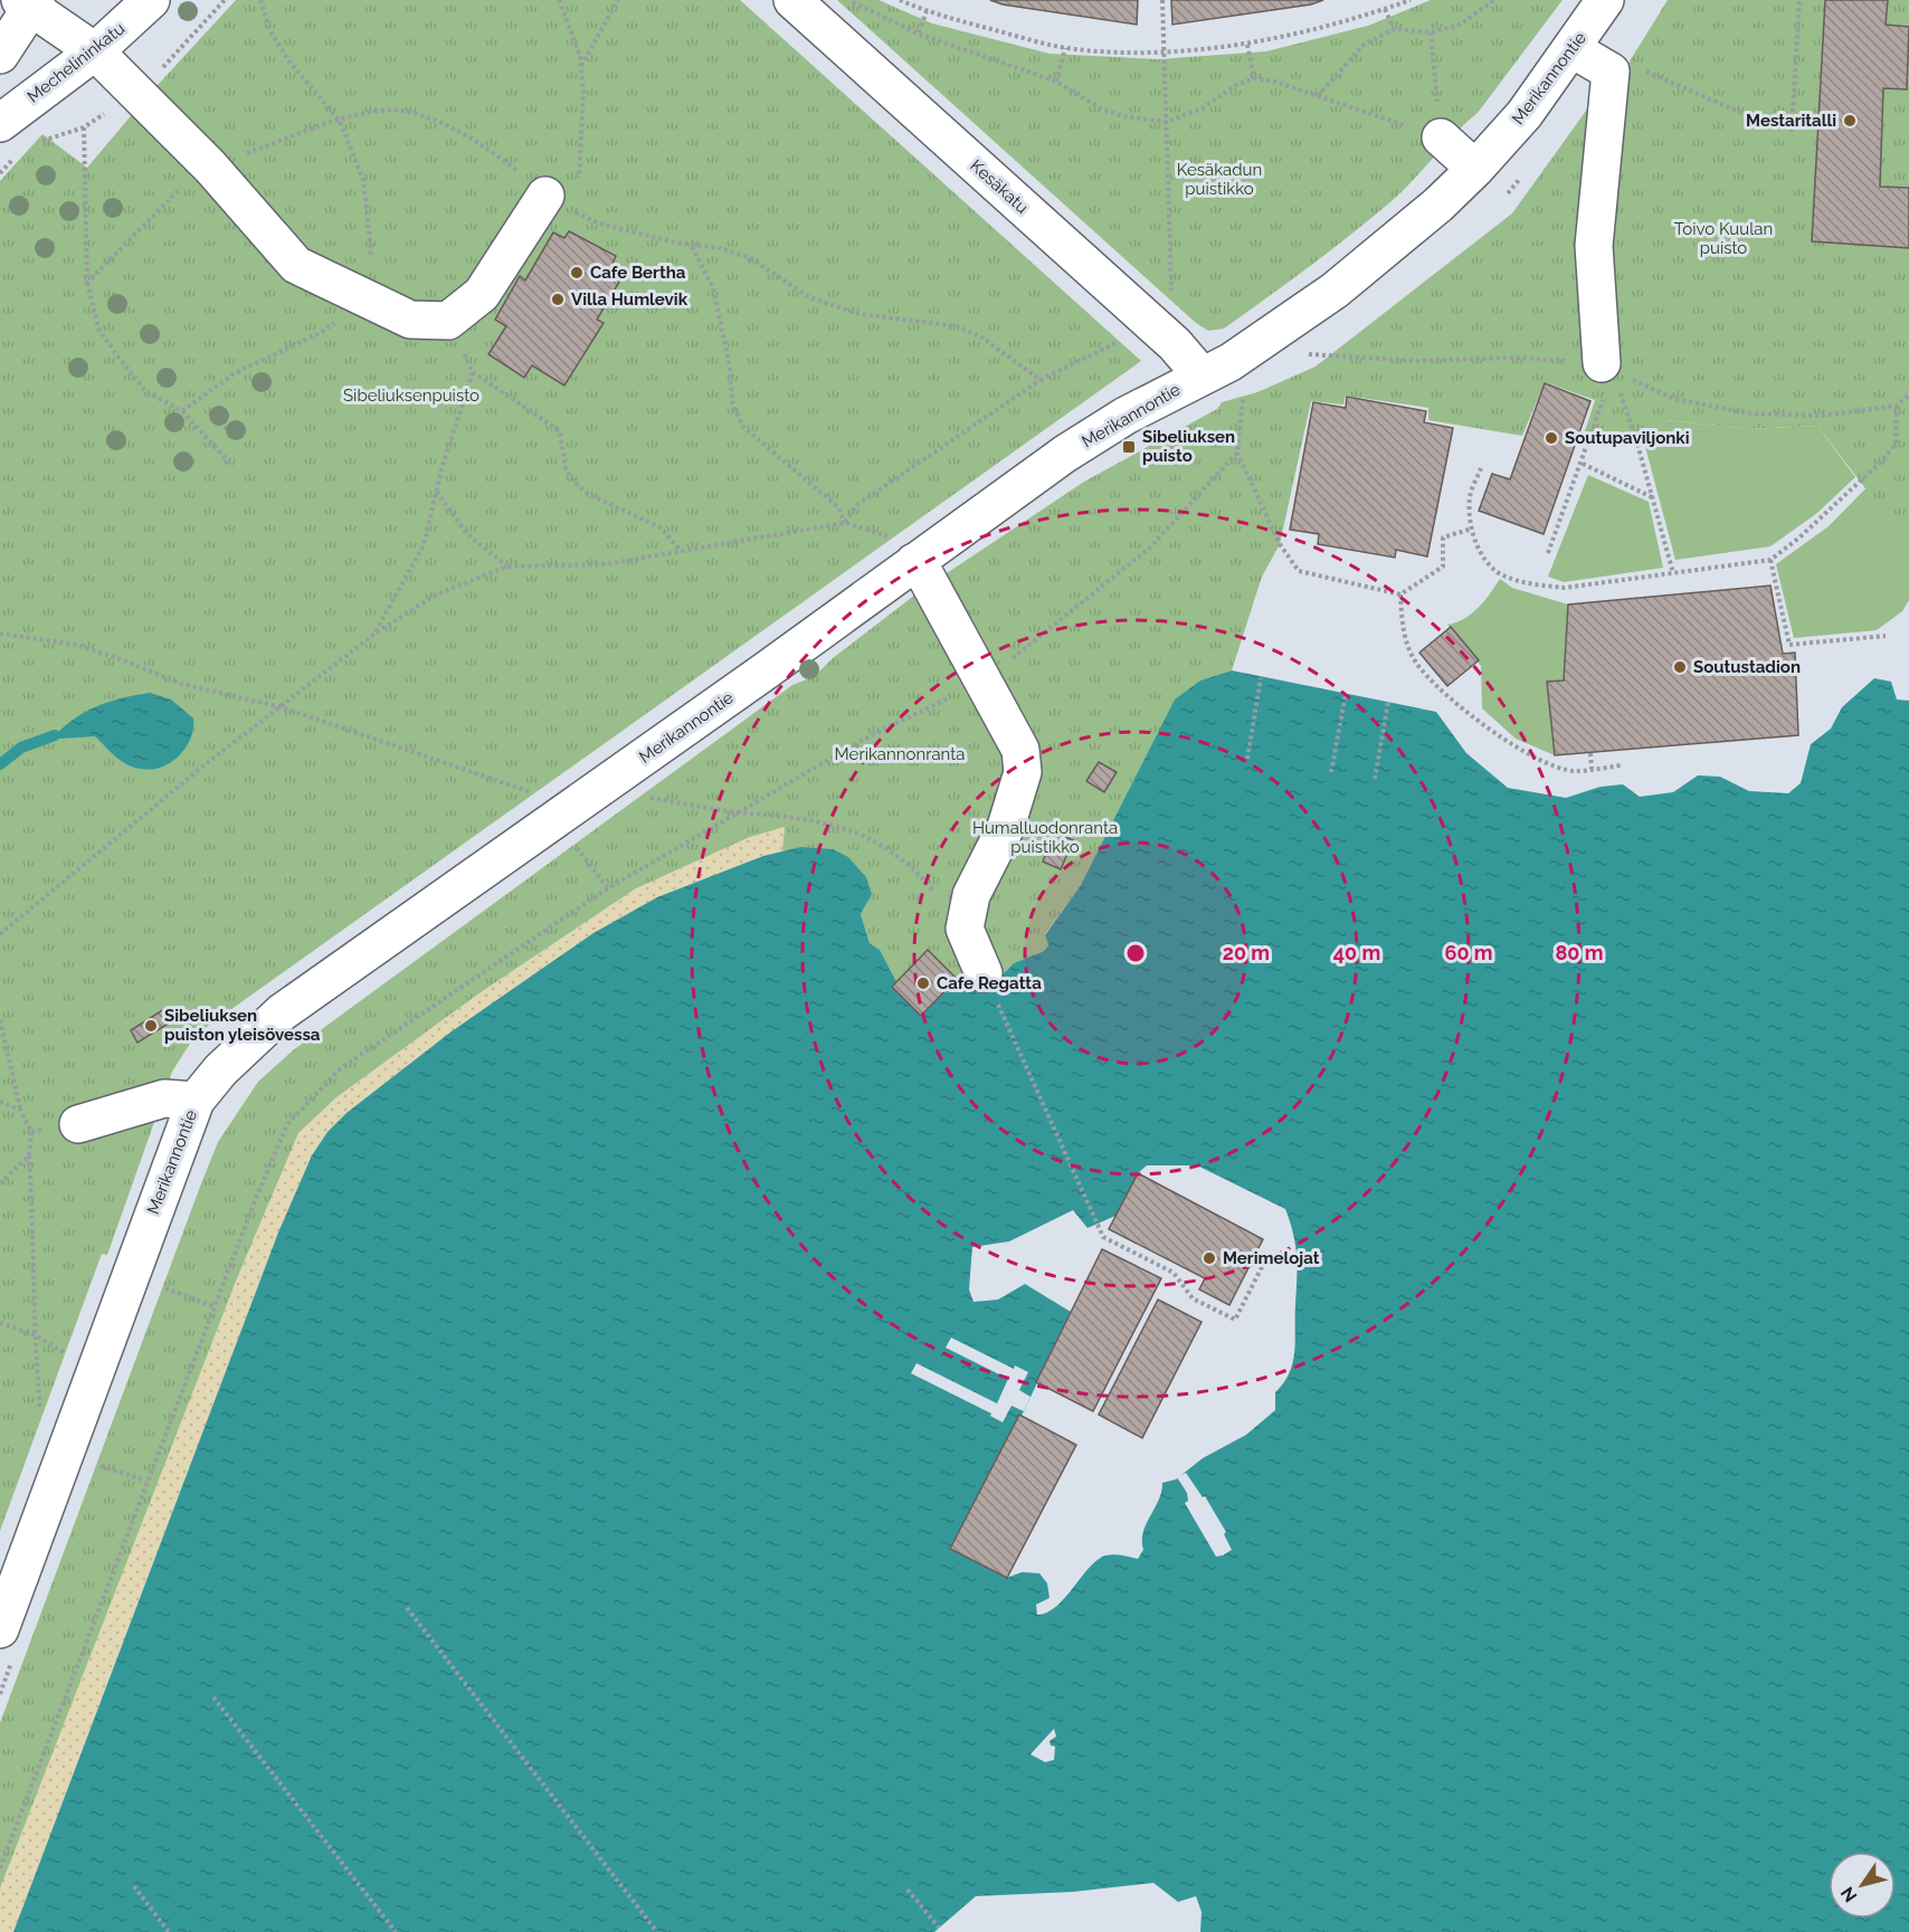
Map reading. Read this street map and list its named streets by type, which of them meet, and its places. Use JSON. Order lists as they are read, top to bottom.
{
  "streets": {
    "street": ["Mechelininkatu", "Merikannontie", "Kesäkatu"]
  },
  "crossings": [
    ["Merikannontie", "Kesäkatu"]
  ],
  "parks": [
    "Kesäkadun puistikko",
    "Toivo Kuulan puisto",
    "Sibeliuksenpuisto",
    "Merikannonranta",
    "Humalluodonranta puistikko"
  ],
  "places": {
    "other": [
      "Mestaritalli",
      "Cafe Bertha",
      "Villa Humlevik",
      "Soutupaviljonki",
      "Soutustadion",
      "Cafe Regatta",
      "Sibeliuksen puiston yleisövessa",
      "Merimelojat"
    ],
    "transit": ["Sibeliuksen puisto"]
  },
  "north": "bottom left",
  "rings": [
    "20 m",
    "40 m",
    "60 m",
    "80 m"
  ]
}
